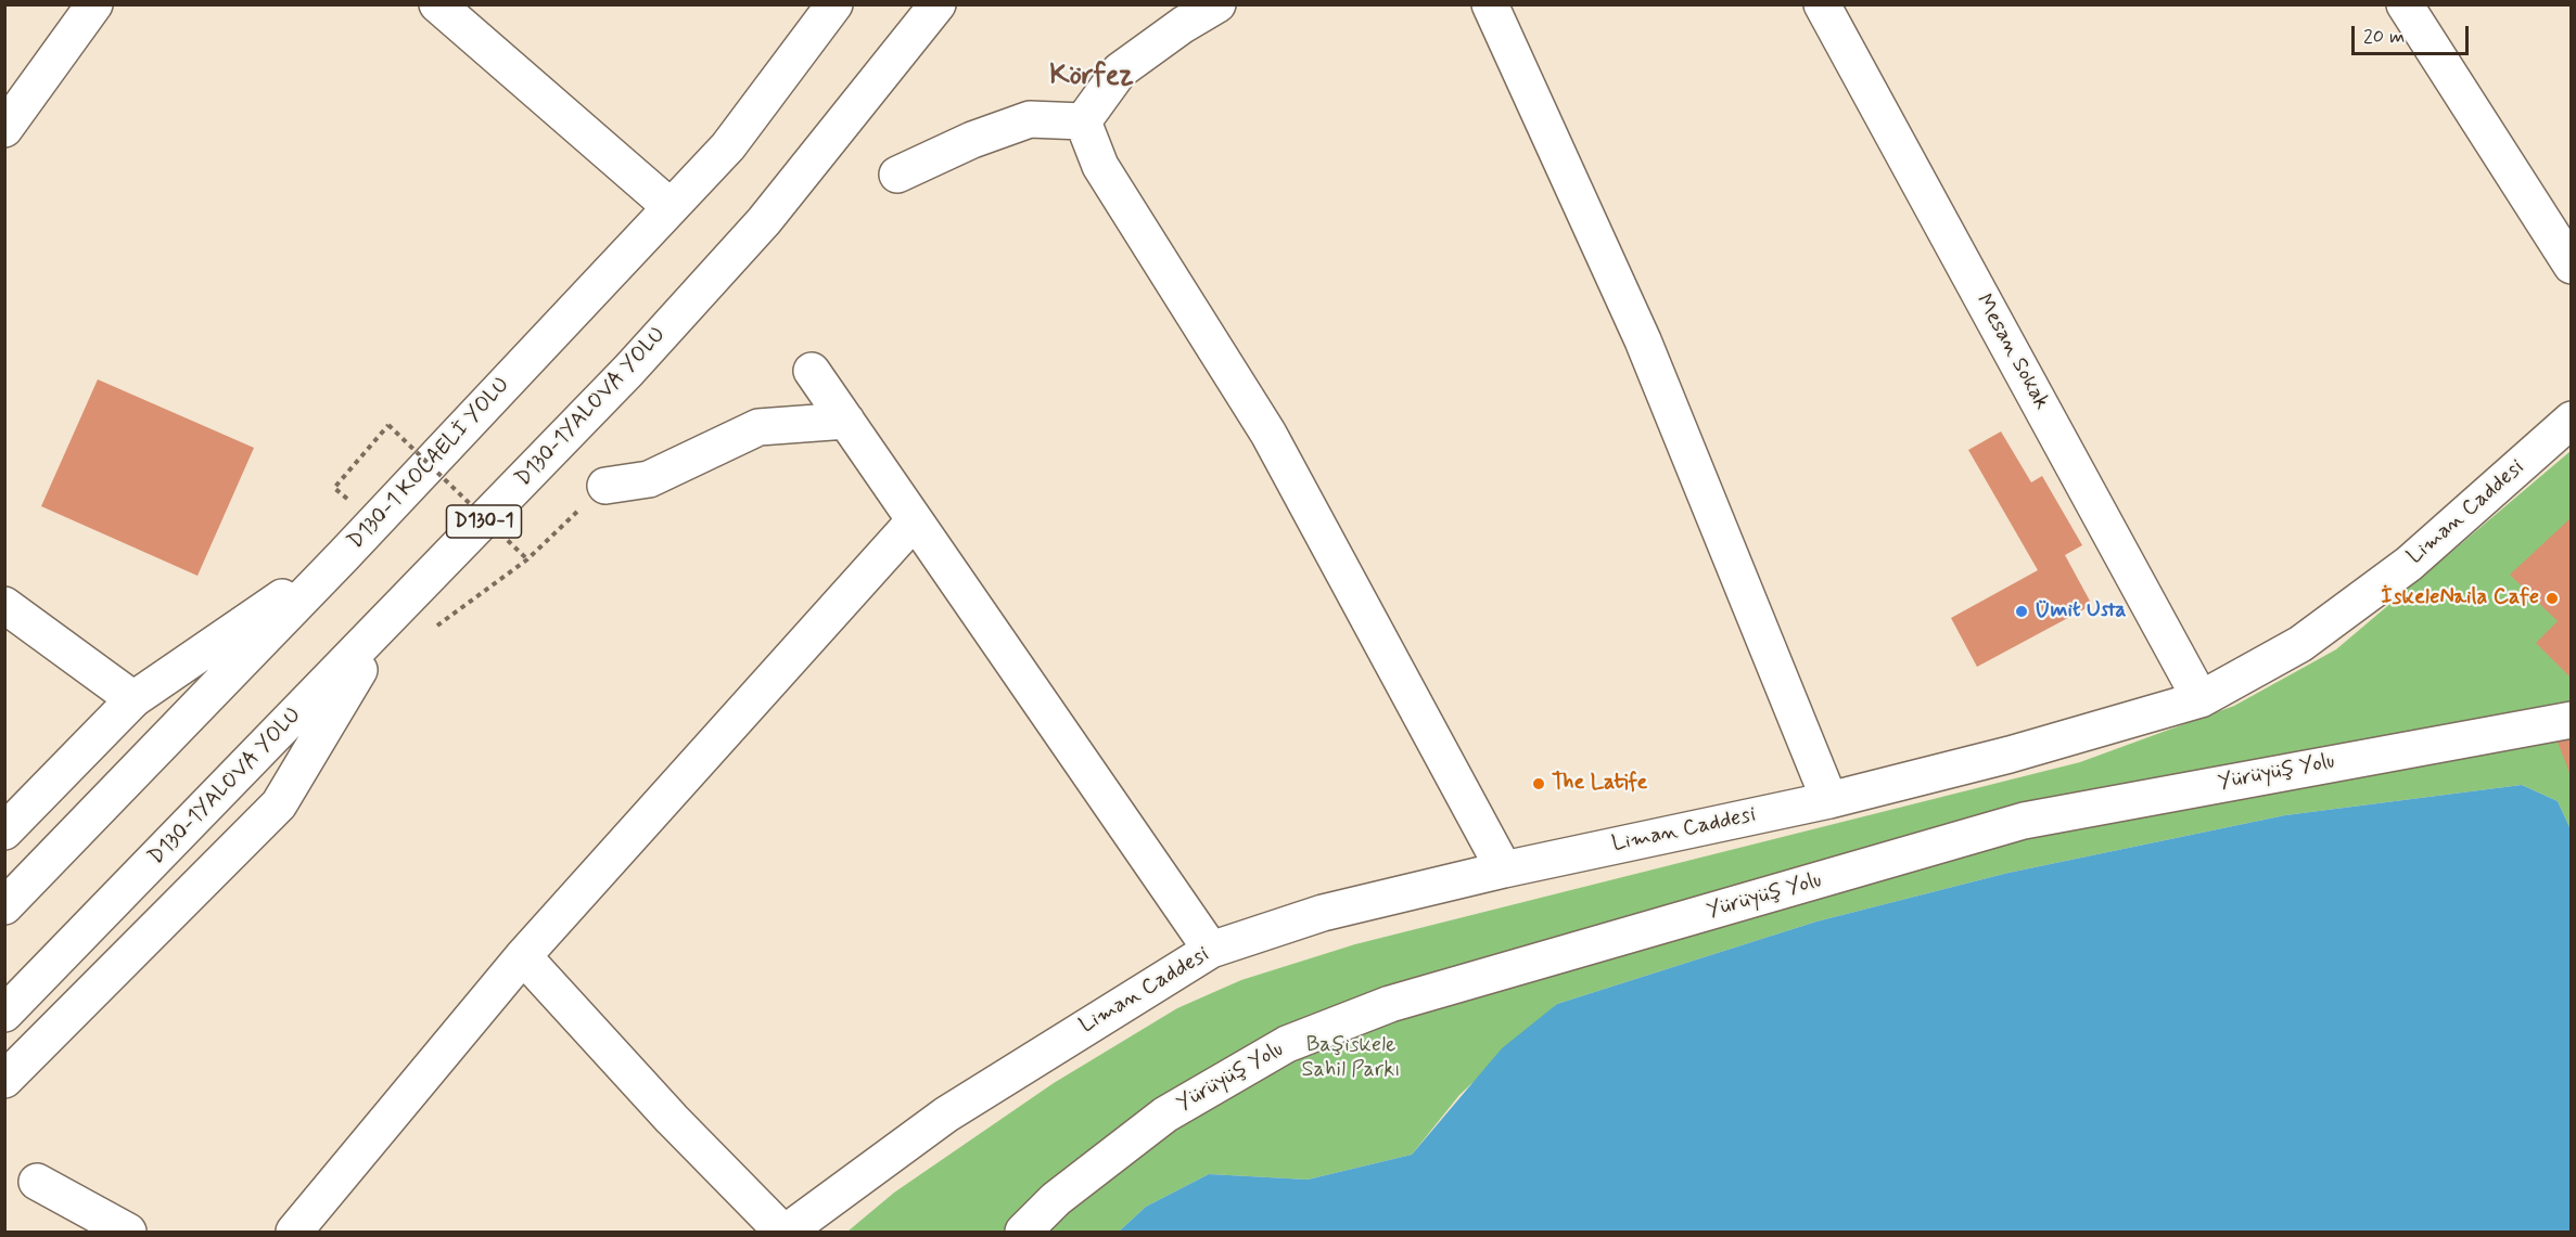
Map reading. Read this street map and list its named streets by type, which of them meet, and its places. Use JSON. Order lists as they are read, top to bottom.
{
  "streets": {
    "main road": [
      "Mesan Sokak",
      "D130-1YALOVA YOLU",
      "D130-1 KOCAELİ YOLU",
      "Liman Caddesi",
      "D130-1",
      "Yürüyüş Yolu"
    ]
  },
  "crossings": [
    ["Mesan Sokak", "Liman Caddesi"]
  ],
  "districts": ["Körfez"],
  "parks": ["Başiskele Sahil Parkı"],
  "places": ["İskeleNaila Cafe", "Ümit Usta", "The Latife"],
  "scale_bar": "20 m"
}
